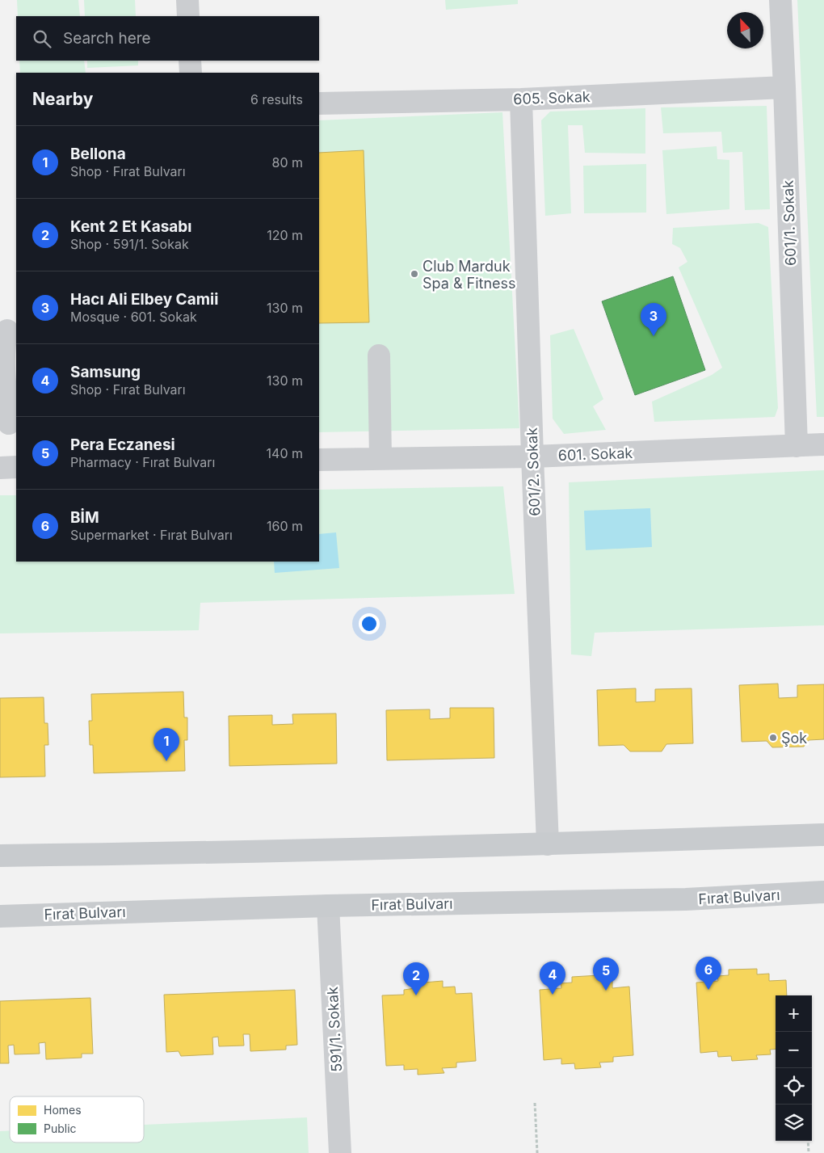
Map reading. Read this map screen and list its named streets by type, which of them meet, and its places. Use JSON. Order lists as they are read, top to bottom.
{
  "streets": {
    "main road": ["Fırat Bulvarı"],
    "street": [
      "605. Sokak",
      "601/1. Sokak",
      "601. Sokak",
      "601/2. Sokak",
      "591/1. Sokak"
    ]
  },
  "crossings": [
    ["605. Sokak", "601/1. Sokak"],
    ["605. Sokak", "601/2. Sokak"],
    ["601/1. Sokak", "601. Sokak"],
    ["601. Sokak", "601/2. Sokak"],
    ["Fırat Bulvarı", "591/1. Sokak"]
  ],
  "places": ["Club Marduk Spa & Fitness", "Şok"],
  "legend": ["Homes", "Public"],
  "north": "top left",
  "page": {
    "search": "Search here",
    "heading": ["Nearby", "6 results"],
    "list": [
      {
        "mark": "1",
        "name": "Bellona",
        "note": "Shop · Fırat Bulvarı",
        "value": "80 m"
      },
      {
        "mark": "2",
        "name": "Kent 2 Et Kasabı",
        "note": "Shop · 591/1. Sokak",
        "value": "120 m"
      },
      {
        "mark": "3",
        "name": "Hacı Ali Elbey Camii",
        "note": "Mosque · 601. Sokak",
        "value": "130 m"
      },
      {
        "mark": "4",
        "name": "Samsung",
        "note": "Shop · Fırat Bulvarı",
        "value": "130 m"
      },
      {
        "mark": "5",
        "name": "Pera Eczanesi",
        "note": "Pharmacy · Fırat Bulvarı",
        "value": "140 m"
      },
      {
        "mark": "6",
        "name": "BİM",
        "note": "Supermarket · Fırat Bulvarı",
        "value": "160 m"
      }
    ],
    "pins": [
      "3",
      "1",
      "6",
      "5",
      "4",
      "2"
    ],
    "map_buttons": ["+", "−"]
  }
}
